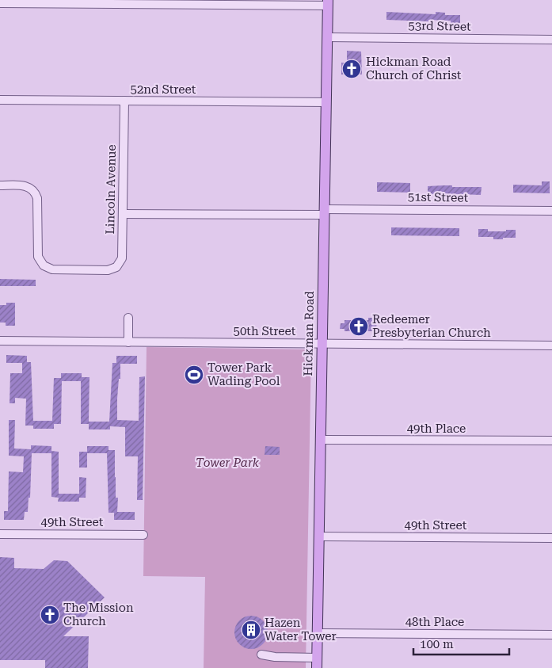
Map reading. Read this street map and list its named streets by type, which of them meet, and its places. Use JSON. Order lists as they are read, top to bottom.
{
  "streets": {
    "main road": ["Hickman Road"],
    "street": [
      "53rd Street",
      "52nd Street",
      "Lincoln Avenue",
      "51st Street",
      "50th Street",
      "49th Place",
      "49th Street",
      "48th Place"
    ]
  },
  "crossings": [
    ["53rd Street", "Hickman Road"],
    ["52nd Street", "Lincoln Avenue"],
    ["52nd Street", "Hickman Road"],
    ["Lincoln Avenue", "51st Street"],
    ["51st Street", "Hickman Road"],
    ["50th Street", "Hickman Road"],
    ["Hickman Road", "49th Place"],
    ["Hickman Road", "49th Street"],
    ["Hickman Road", "48th Place"]
  ],
  "parks": ["Tower Park"],
  "places": {
    "church": ["Hickman Road Church of Christ", "Redeemer Presbyterian Church", "The Mission Church"],
    "sports": ["Tower Park Wading Pool"],
    "building": ["Hazen Water Tower"]
  },
  "scale_bar": "100 m"
}
